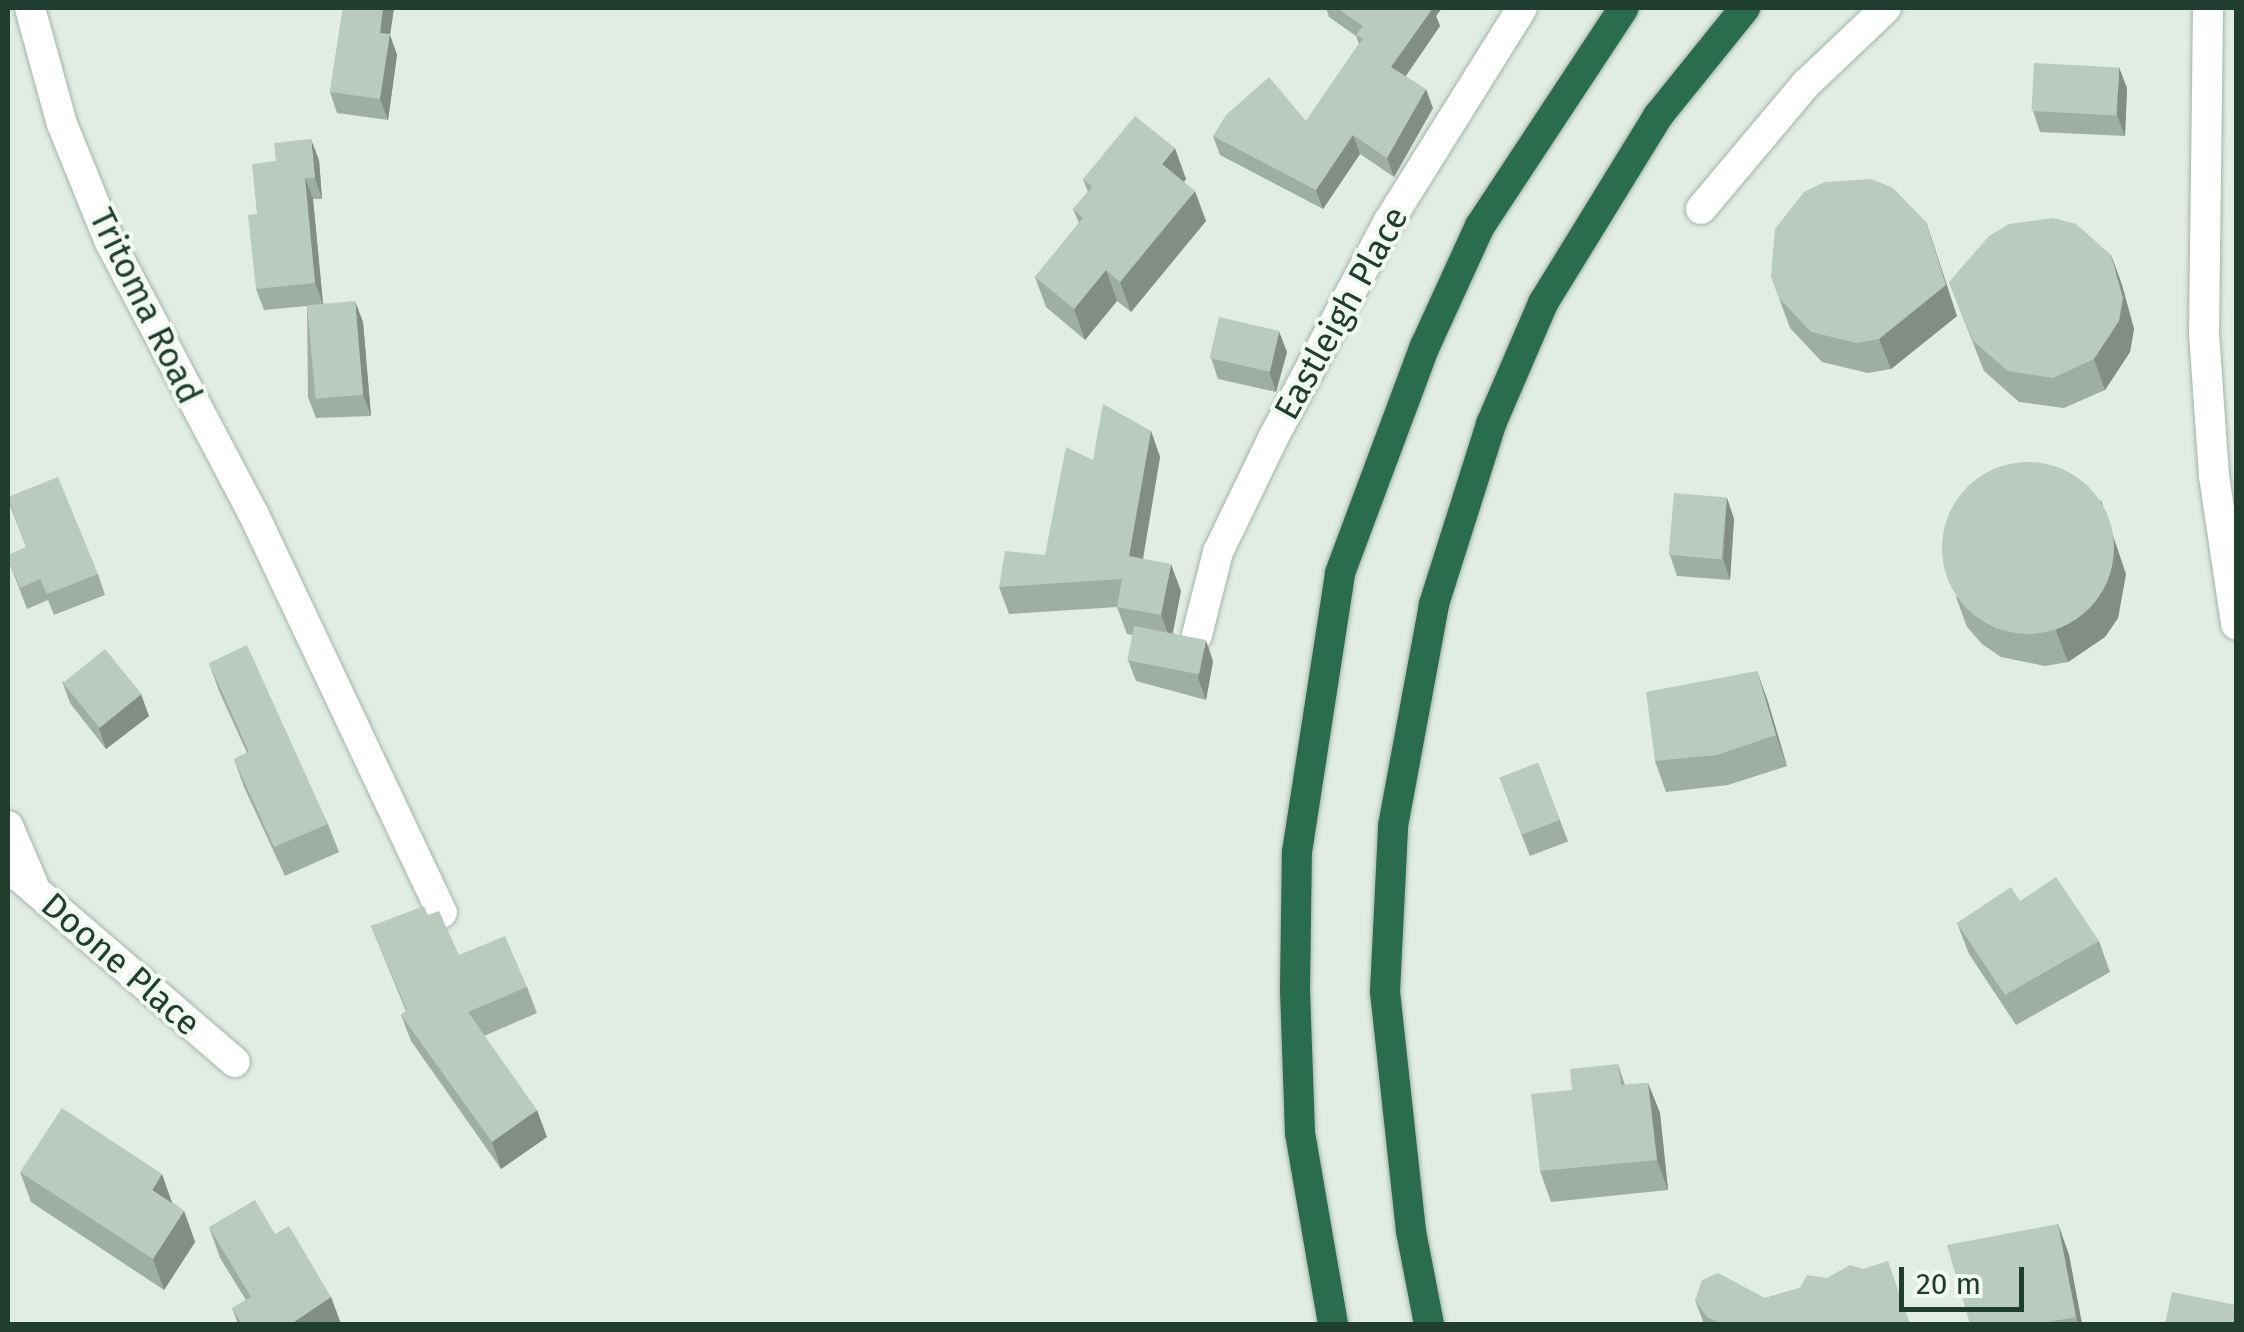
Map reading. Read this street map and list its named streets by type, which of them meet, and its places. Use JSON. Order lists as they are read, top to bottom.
{
  "streets": {
    "street": ["Tritoma Road", "Eastleigh Place", "Doone Place"]
  },
  "scale_bar": "20 m"
}
